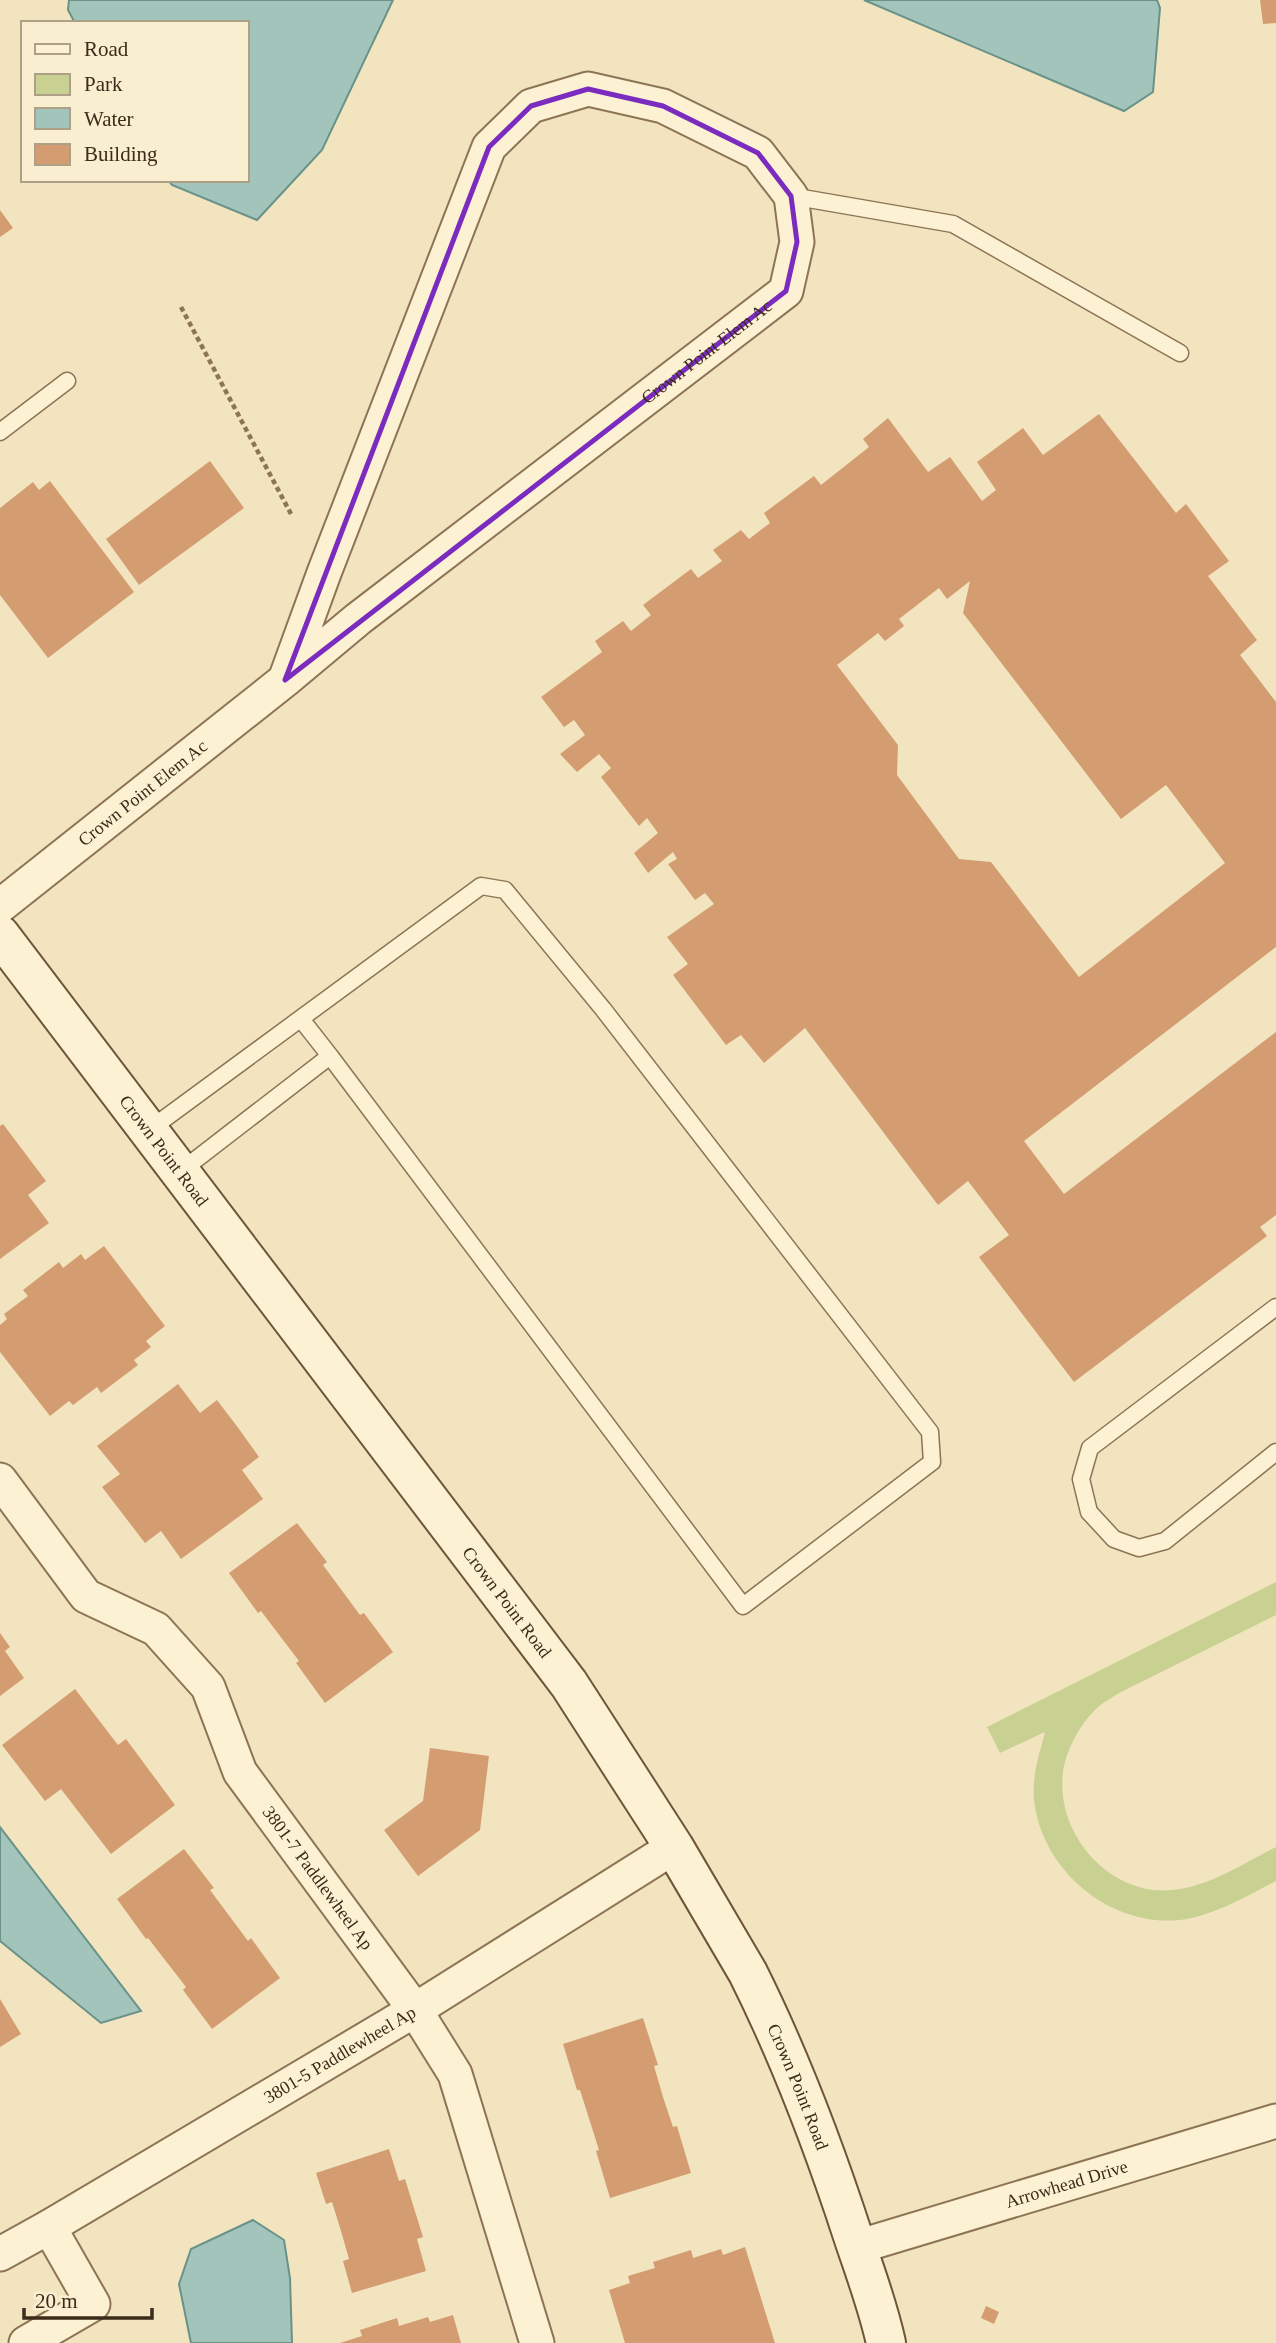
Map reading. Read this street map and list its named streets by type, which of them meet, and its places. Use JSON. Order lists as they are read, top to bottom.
{
  "streets": {
    "street": [
      "Crown Point Elem Ac",
      "Crown Point Road",
      "3801-7 Paddlewheel Ap",
      "3801-5 Paddlewheel Ap",
      "Arrowhead Drive"
    ]
  },
  "crossings": [
    ["Crown Point Road", "3801-5 Paddlewheel Ap"],
    ["Crown Point Road", "Arrowhead Drive"],
    ["3801-7 Paddlewheel Ap", "3801-5 Paddlewheel Ap"]
  ],
  "legend": [
    "Road",
    "Park",
    "Water",
    "Building"
  ],
  "scale_bar": "20 m"
}
